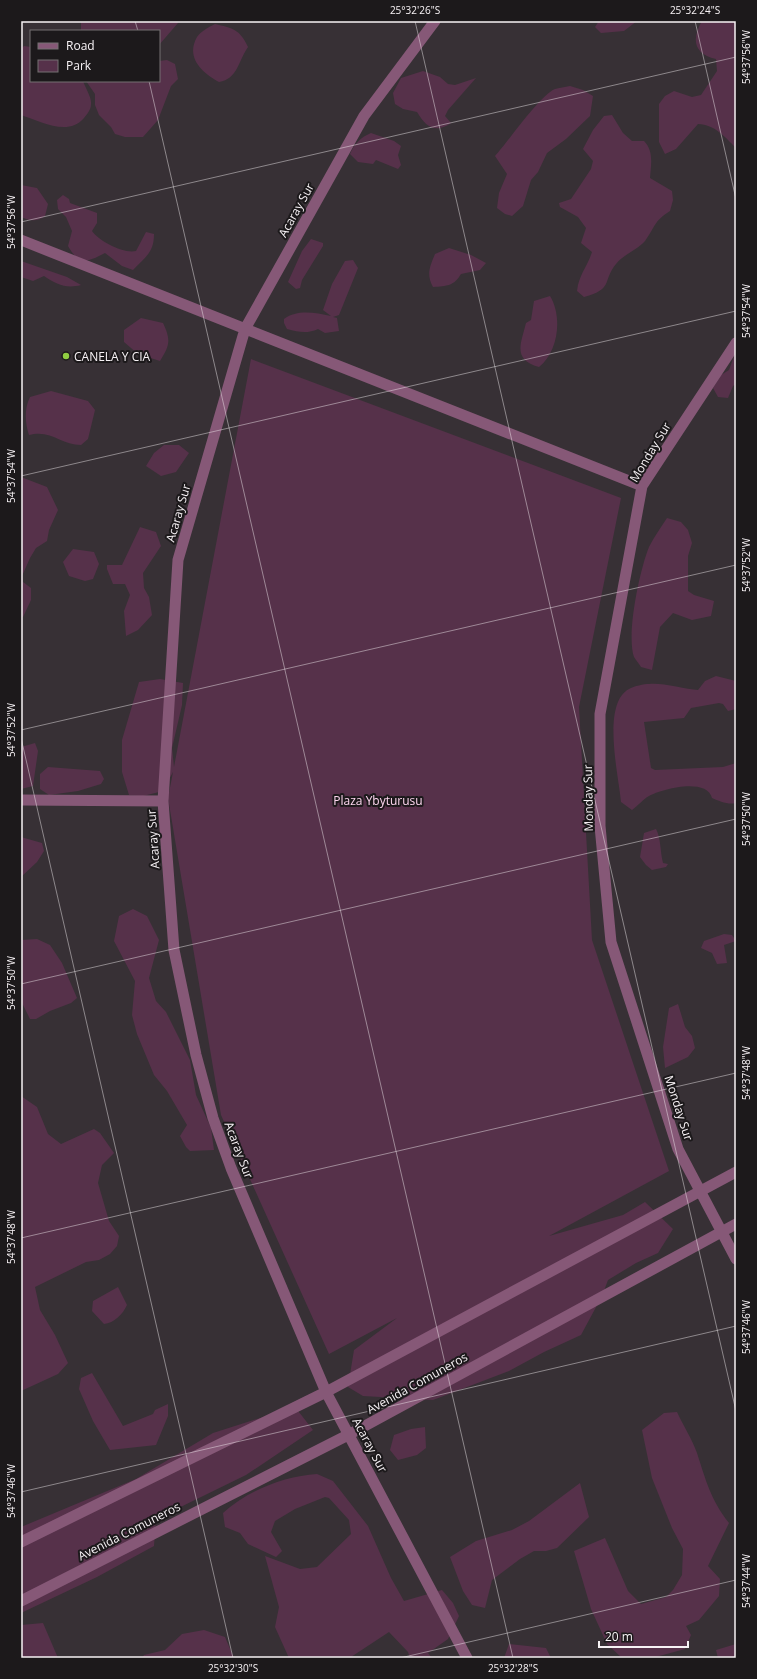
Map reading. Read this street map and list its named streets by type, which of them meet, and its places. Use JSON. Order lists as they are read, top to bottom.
{
  "streets": {
    "street": ["Acaray Sur", "Monday Sur", "Avenida Comuneros"]
  },
  "crossings": [
    ["Acaray Sur", "Avenida Comuneros"],
    ["Monday Sur", "Avenida Comuneros"]
  ],
  "parks": ["Plaza Ybyturusu"],
  "places": ["CANELA Y CIA"],
  "legend": ["Road", "Park"],
  "scale_bar": "20 m",
  "coordinates": [
    "25°32'26\"S",
    "25°32'24\"S",
    "54°37'56\"W",
    "54°37'54\"W",
    "54°37'52\"W",
    "54°37'50\"W",
    "54°37'48\"W",
    "54°37'46\"W",
    "54°37'44\"W",
    "25°32'30\"S",
    "25°32'28\"S"
  ]
}
